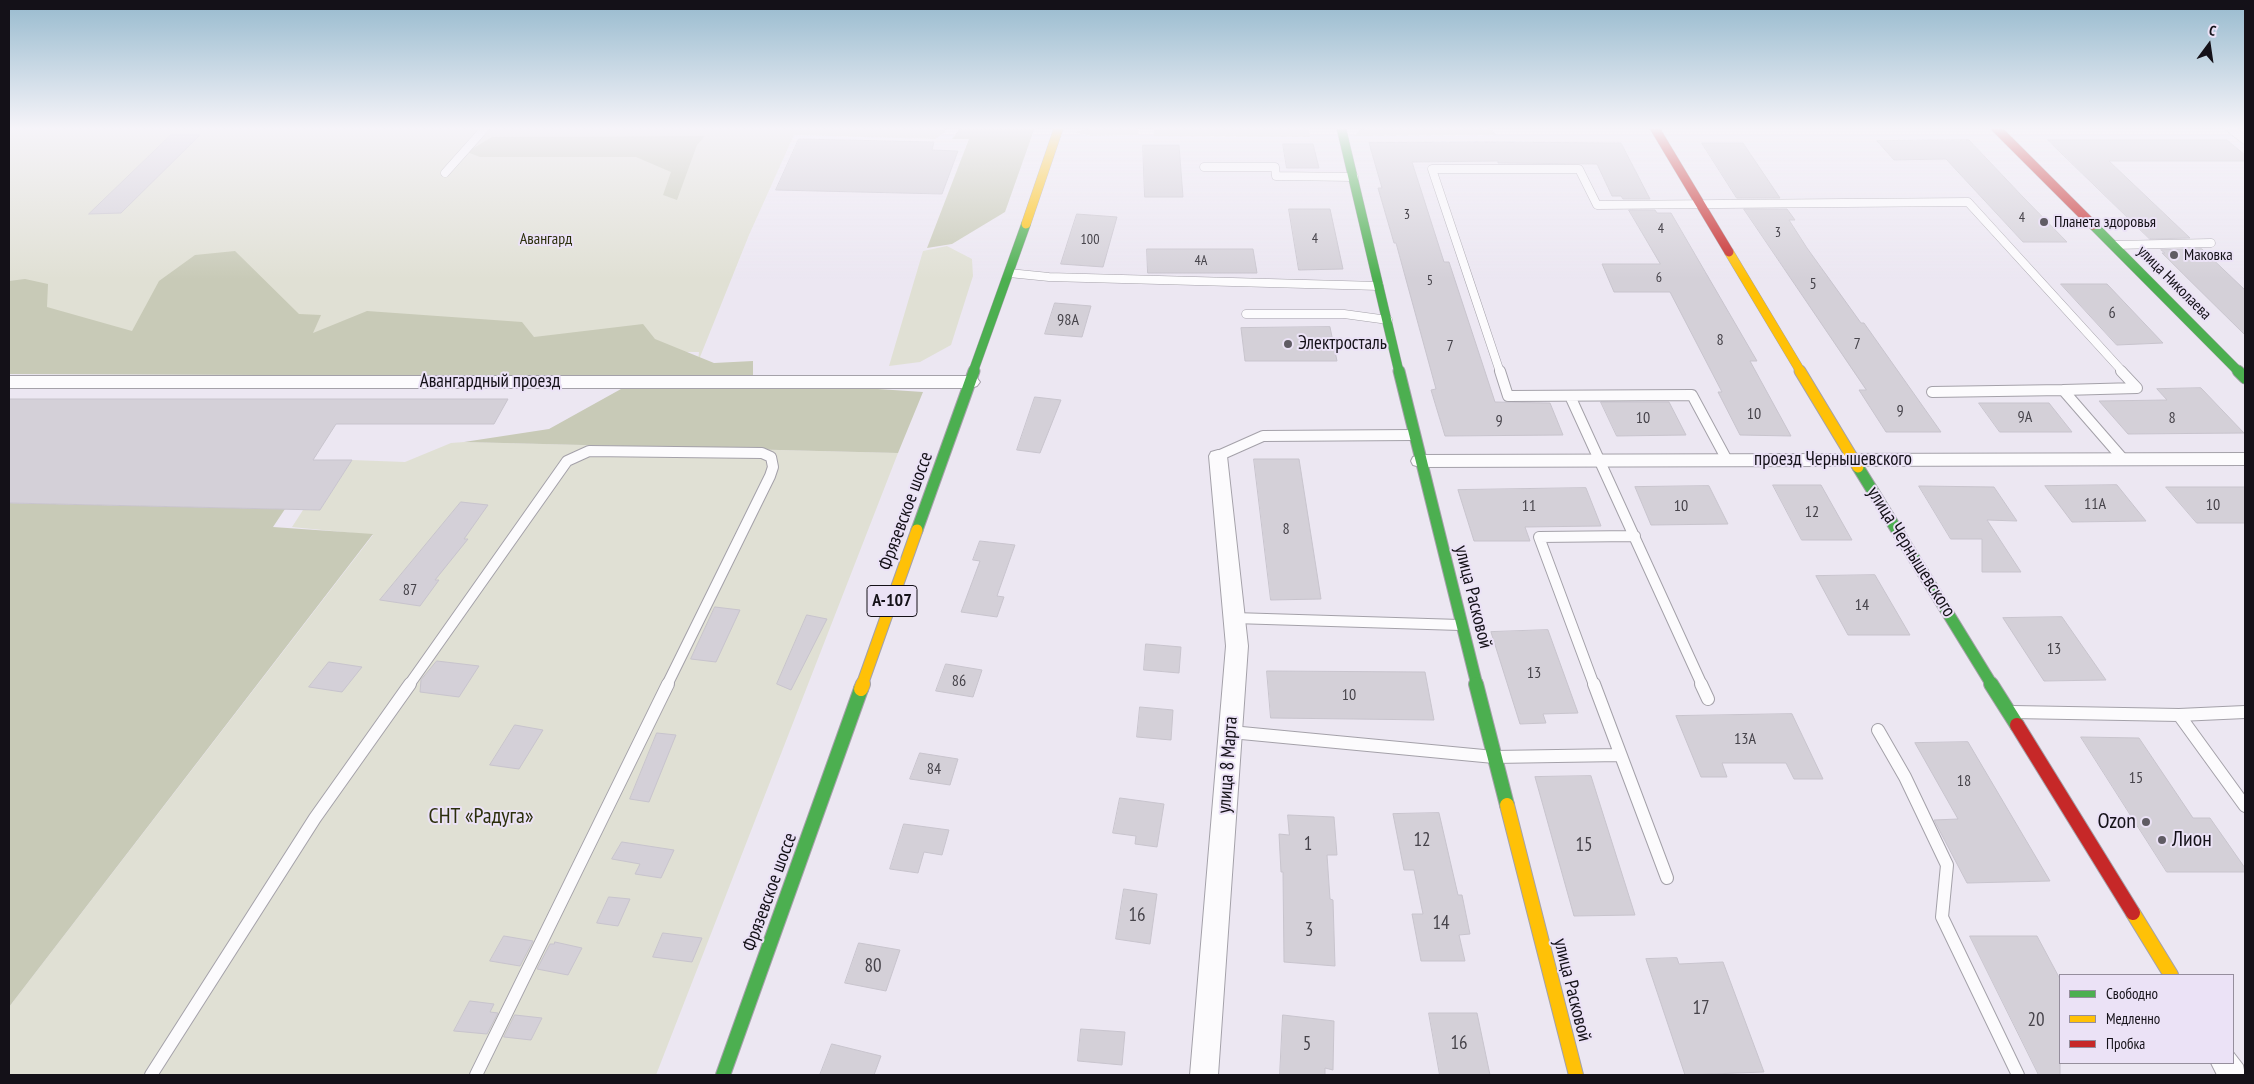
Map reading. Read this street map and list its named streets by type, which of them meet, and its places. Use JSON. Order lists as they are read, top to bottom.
{
  "streets": {
    "main road": [
      "улица Николаева",
      "Фрязевское шоссе",
      "улица Чернышевского",
      "улица Расковой",
      "А-107"
    ],
    "street": ["Авангардный проезд", "проезд Чернышевского", "улица 8 Марта"]
  },
  "crossings": [
    ["Авангардный проезд", "Фрязевское шоссе"],
    ["проезд Чернышевского", "улица Чернышевского"],
    ["проезд Чернышевского", "улица Расковой"]
  ],
  "parks": ["Авангард", "СНТ «Радуга»"],
  "places": [
    "Планета здоровья",
    "Маковка",
    "Электросталь",
    "Ozon",
    "Лион"
  ],
  "house_numbers": [
    "3",
    "4",
    "4",
    "3",
    "4",
    "100",
    "4А",
    "6",
    "5",
    "5",
    "6",
    "98А",
    "8",
    "7",
    "7",
    "9",
    "10",
    "9А",
    "10",
    "8",
    "9",
    "11А",
    "10",
    "11",
    "10",
    "12",
    "8",
    "87",
    "14",
    "13",
    "13",
    "86",
    "10",
    "13А",
    "84",
    "15",
    "18",
    "12",
    "1",
    "15",
    "16",
    "14",
    "3",
    "80",
    "17",
    "20",
    "16",
    "5"
  ],
  "legend": ["Свободно", "Медленно", "Пробка"],
  "north": "top"
}
